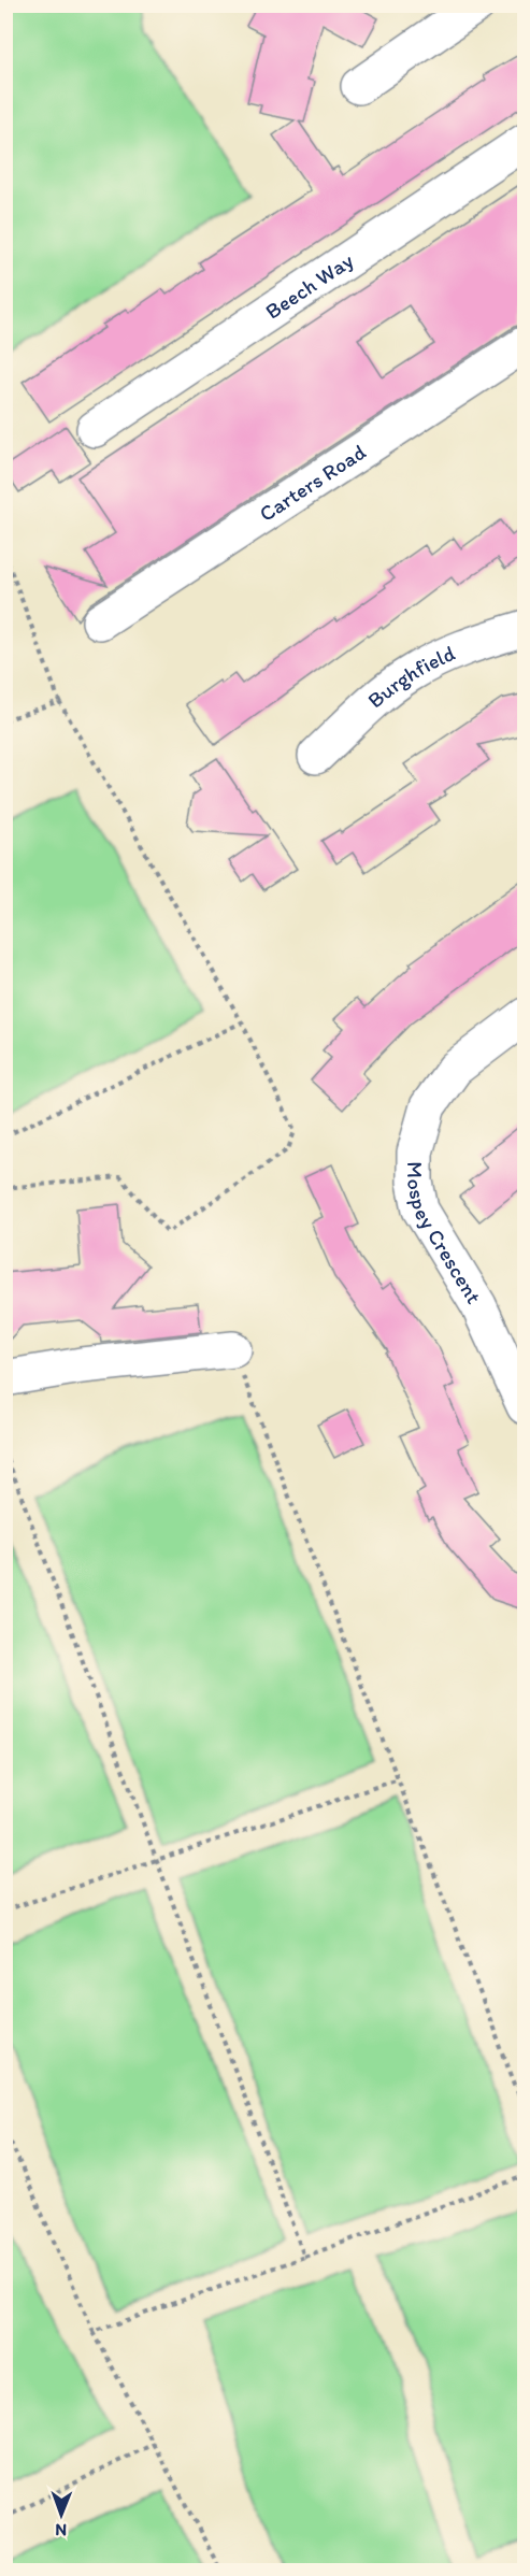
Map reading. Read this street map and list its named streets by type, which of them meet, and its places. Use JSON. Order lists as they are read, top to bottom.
{
  "streets": {
    "street": [
      "Beech Way",
      "Carters Road",
      "Burghfield",
      "Mospey Crescent"
    ]
  },
  "north": "bottom"
}
